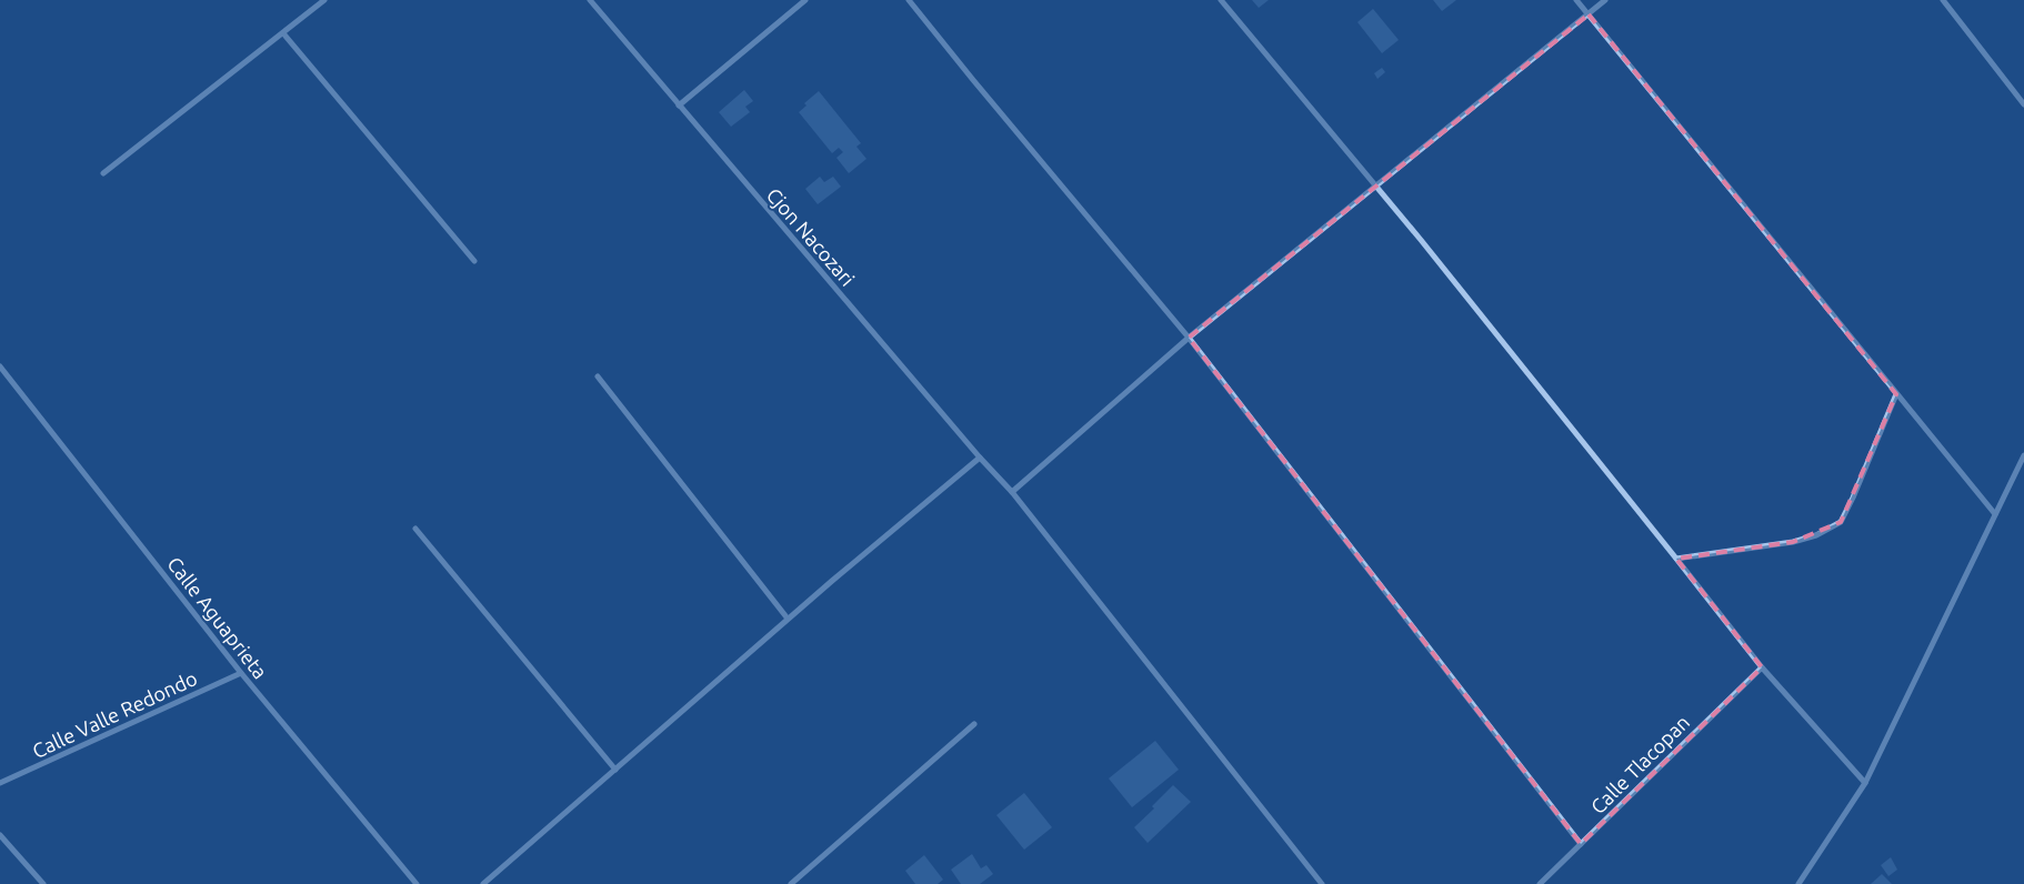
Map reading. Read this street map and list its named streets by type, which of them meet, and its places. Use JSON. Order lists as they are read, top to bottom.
{
  "streets": {
    "street": [
      "Cjon Nacozari",
      "Calle Aguaprieta",
      "Calle Valle Redondo",
      "Calle Tlacopan"
    ]
  },
  "crossings": [
    ["Calle Aguaprieta", "Calle Valle Redondo"]
  ]
}
